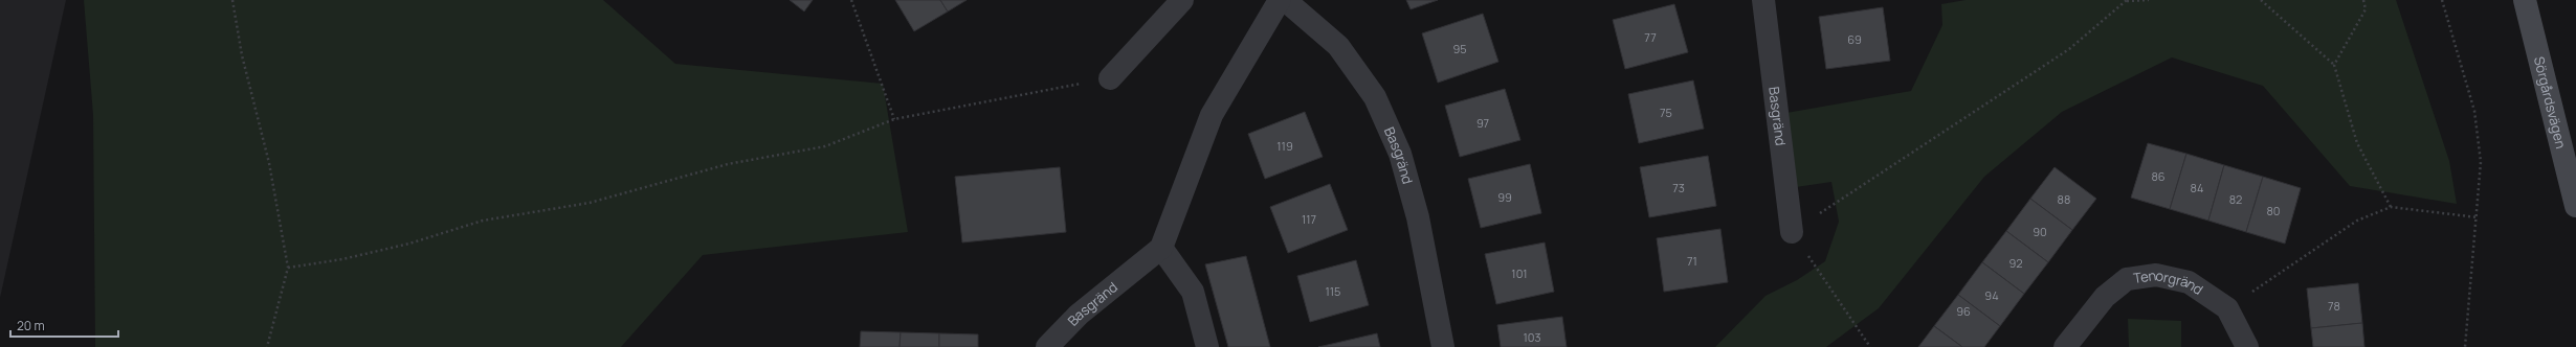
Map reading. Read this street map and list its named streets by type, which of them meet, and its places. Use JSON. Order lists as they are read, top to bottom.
{
  "streets": {
    "street": ["Sörgårdsvägen", "Basgränd", "Tenorgränd"]
  },
  "house_numbers": [
    "77",
    "69",
    "95",
    "75",
    "97",
    "119",
    "86",
    "73",
    "84",
    "99",
    "88",
    "82",
    "80",
    "117",
    "90",
    "71",
    "92",
    "101",
    "115",
    "94",
    "78",
    "96",
    "103"
  ],
  "scale_bar": "20 m"
}
